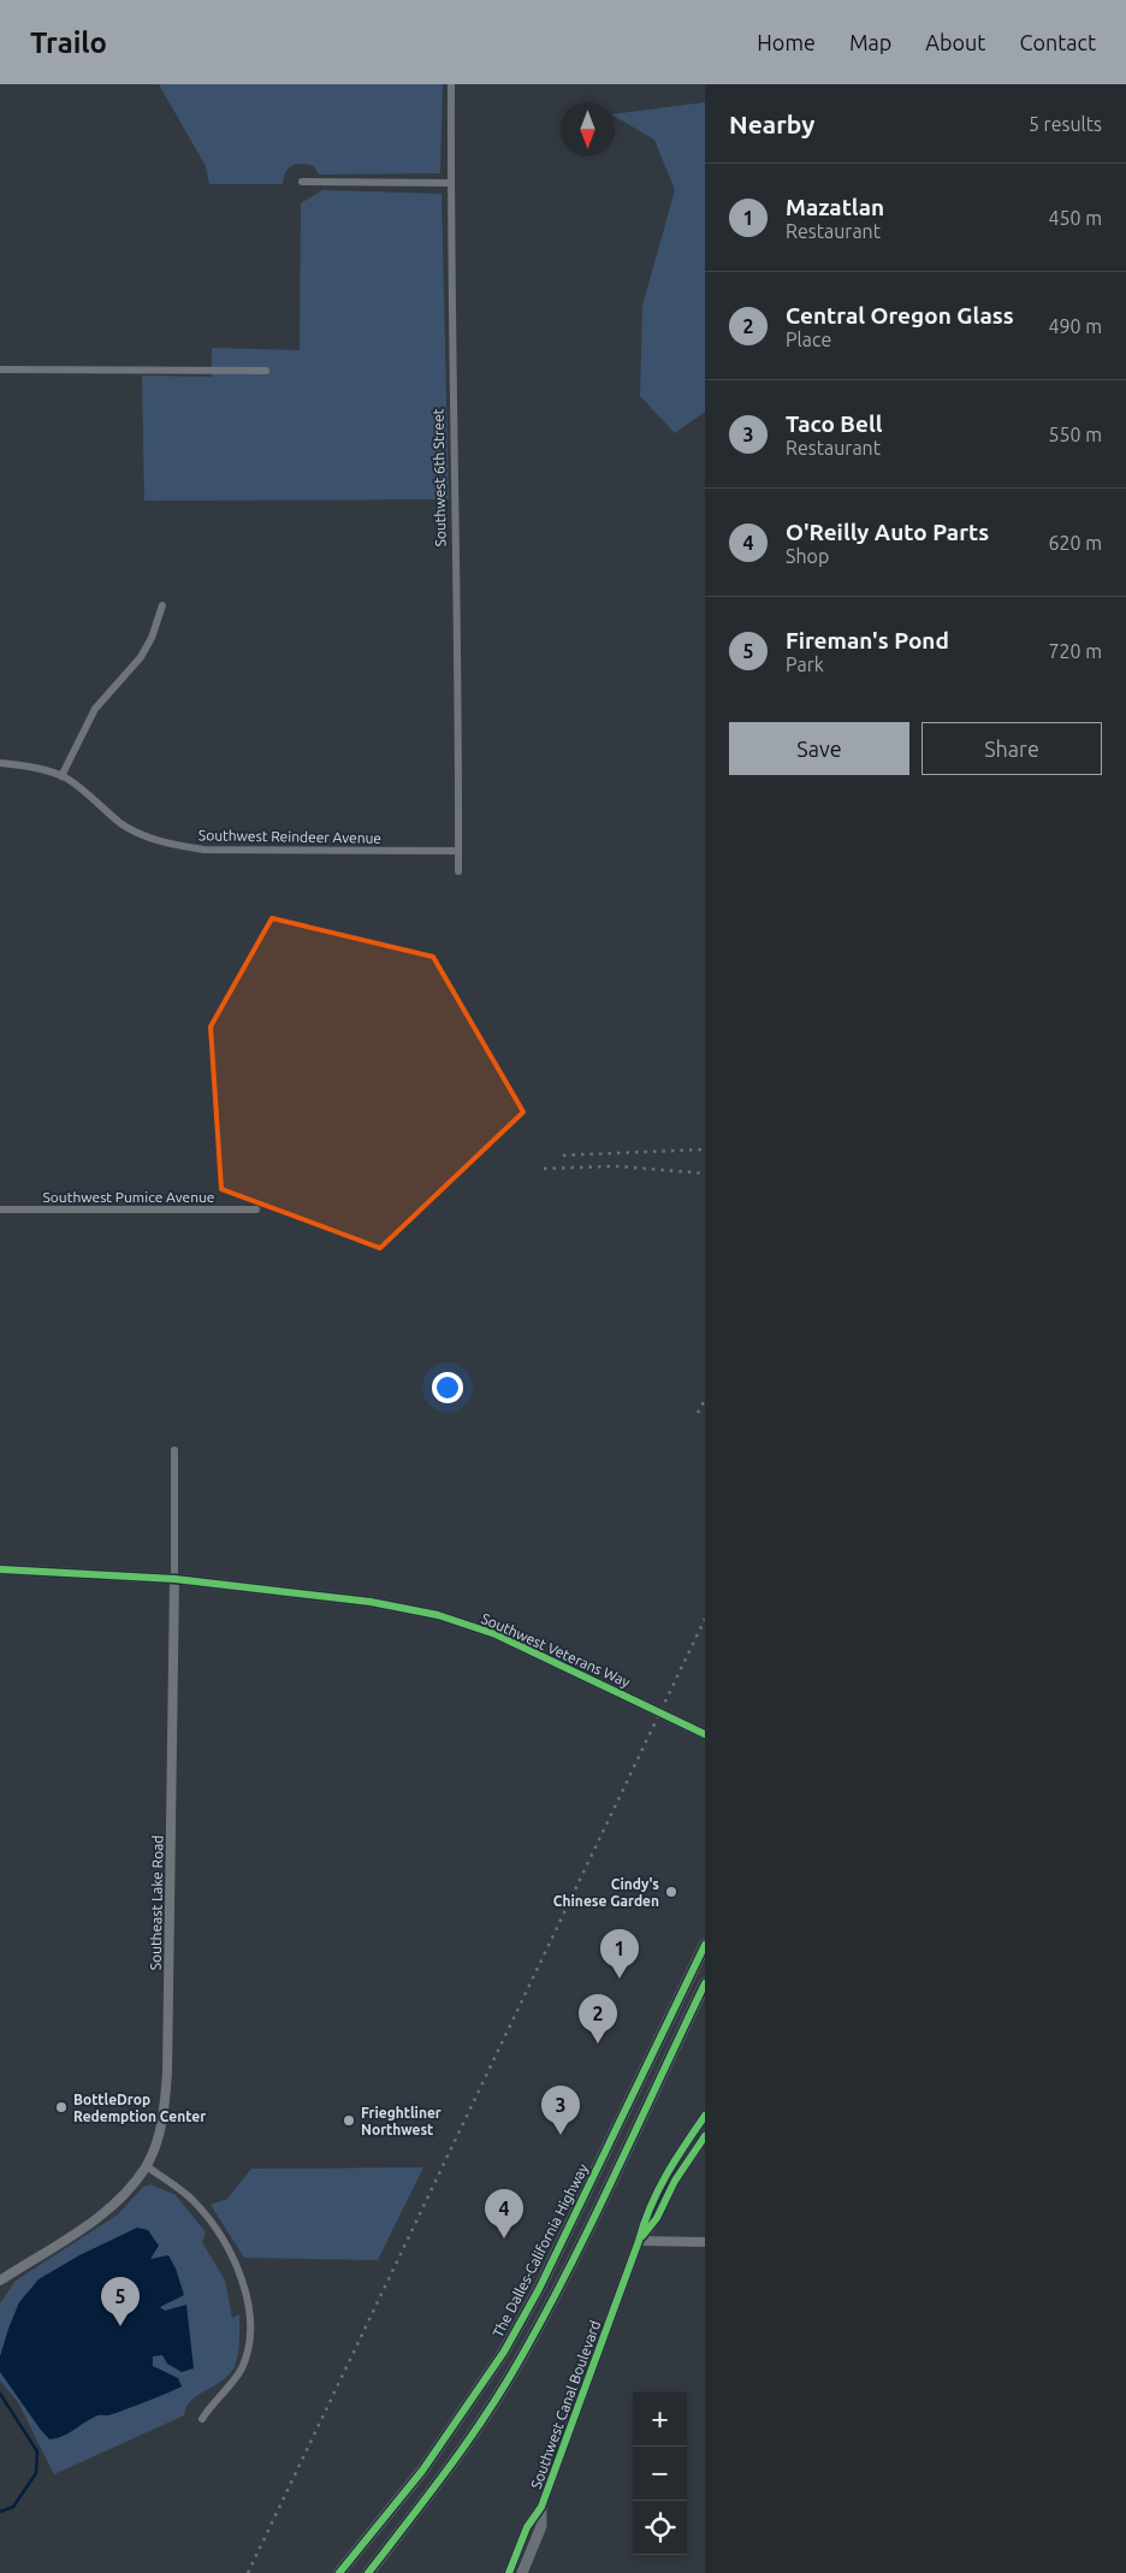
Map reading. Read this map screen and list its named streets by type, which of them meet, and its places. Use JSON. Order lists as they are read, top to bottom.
{
  "streets": {
    "highway": ["The Dalles-California Highway"],
    "main road": ["Southwest Veterans Way", "Southwest Canal Boulevard"],
    "street": [
      "Southwest 6th Street",
      "Southwest Reindeer Avenue",
      "Southwest Pumice Avenue",
      "Southeast Lake Road"
    ]
  },
  "crossings": [
    ["Southwest 6th Street", "Southwest Reindeer Avenue"],
    ["Southwest Veterans Way", "Southeast Lake Road"]
  ],
  "places": ["Cindy's Chinese Garden", "BottleDrop Redemption Center", "Frieghtliner Northwest"],
  "north": "bottom",
  "page": {
    "header": "Trailo",
    "nav": [
      "Home",
      "Map",
      "About",
      "Contact"
    ],
    "heading": ["Nearby", "5 results"],
    "list": [
      {
        "mark": "1",
        "name": "Mazatlan",
        "note": "Restaurant",
        "value": "450 m"
      },
      {
        "mark": "2",
        "name": "Central Oregon Glass",
        "note": "Place",
        "value": "490 m"
      },
      {
        "mark": "3",
        "name": "Taco Bell",
        "note": "Restaurant",
        "value": "550 m"
      },
      {
        "mark": "4",
        "name": "O'Reilly Auto Parts",
        "note": "Shop",
        "value": "620 m"
      },
      {
        "mark": "5",
        "name": "Fireman's Pond",
        "note": "Park",
        "value": "720 m"
      }
    ],
    "buttons": ["Save", "Share"],
    "pins": [
      "1",
      "2",
      "3",
      "4",
      "5"
    ],
    "map_buttons": ["+", "−"]
  }
}
